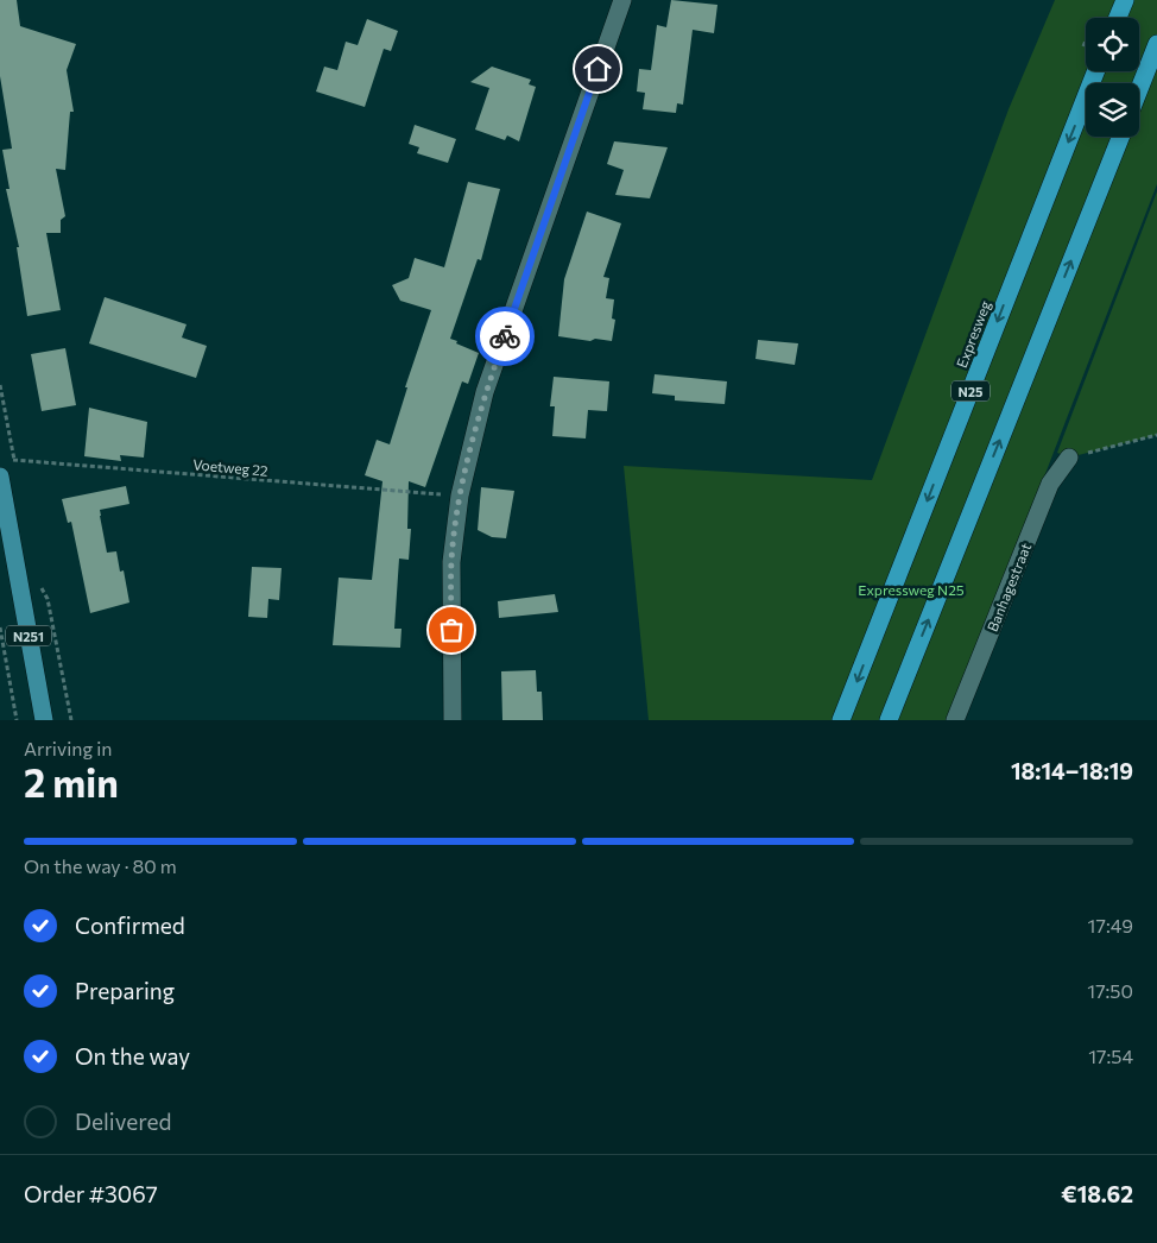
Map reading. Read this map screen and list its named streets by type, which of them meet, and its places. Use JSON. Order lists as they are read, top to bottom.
{
  "streets": {
    "highway": ["Expresweg", "N25"],
    "main road": ["N251"],
    "street": ["Banhagestraat"],
    "path": ["Voetweg 22"]
  },
  "parks": ["Expressweg N25"],
  "page": {
    "heading": ["2 min", "Arriving in", "18:14–18:19"],
    "panel": ["Order #3067", "€18.62"],
    "bar": "On the way · 80 m",
    "list": [
      ["Confirmed", "17:49"],
      ["Preparing", "17:50"],
      ["On the way", "17:54"],
      "Delivered"
    ]
  }
}
